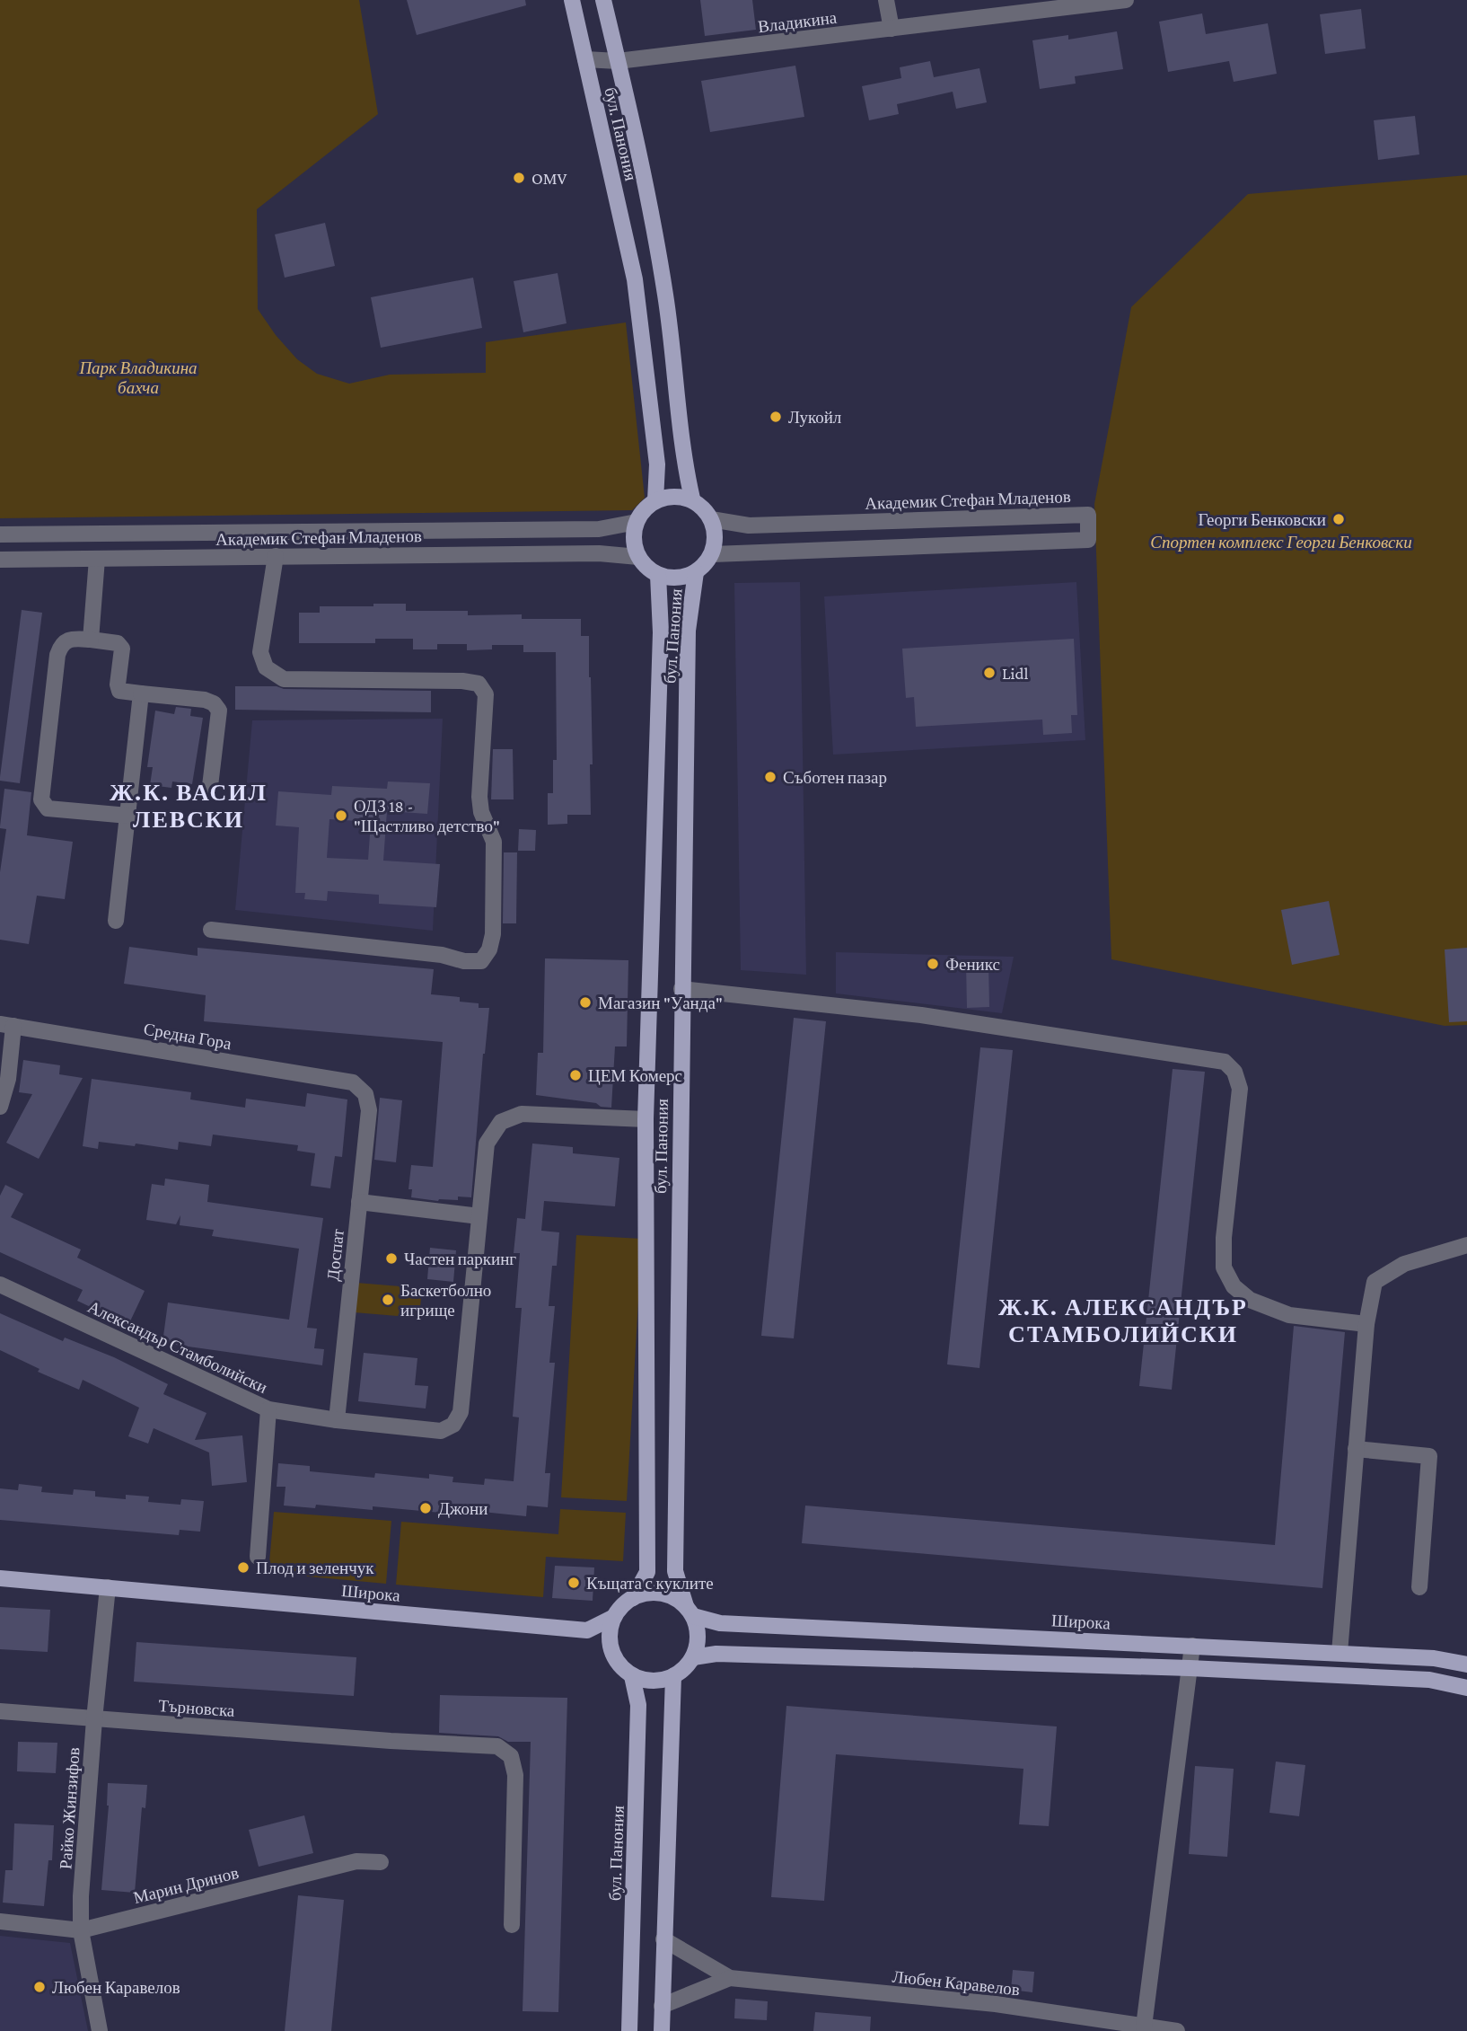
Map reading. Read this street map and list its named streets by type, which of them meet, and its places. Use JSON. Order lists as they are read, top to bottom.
{
  "streets": {
    "main road": ["бул. Панония", "Широка"],
    "street": [
      "Владикина",
      "Академик Стефан Младенов",
      "Средна Гора",
      "Доспат",
      "Александър Стамболийски",
      "Търновска",
      "Райко Жинзифов",
      "Марин Дринов",
      "Любен Каравелов"
    ]
  },
  "crossings": [
    ["Владикина", "бул. Панония"],
    ["бул. Панония", "Академик Стефан Младенов"],
    ["бул. Панония", "Александър Стамболийски"],
    ["бул. Панония", "Широка"],
    ["Средна Гора", "Доспат"],
    ["Доспат", "Александър Стамболийски"],
    ["Широка", "Райко Жинзифов"],
    ["Търновска", "Райко Жинзифов"],
    ["Райко Жинзифов", "Марин Дринов"]
  ],
  "districts": ["Ж.К. ВАСИЛ ЛЕВСКИ", "Ж.К. АЛЕКСАНДЪР СТАМБОЛИЙСКИ"],
  "parks": ["Парк Владикина бахча", "Спортен комплекс Георги Бенковски"],
  "places": [
    "OMV",
    "Лукойл",
    "Георги Бенковски",
    "Lidl",
    "Съботен пазар",
    "ОДЗ 18 - \"Щастливо детство\"",
    "Феникс",
    "Магазин \"Уанда\"",
    "ЦЕМ Комерс",
    "Частен паркинг",
    "Баскетболно игрище",
    "Джони",
    "Плод и зеленчук",
    "Къщата с куклите",
    "Любен Каравелов"
  ]
}
